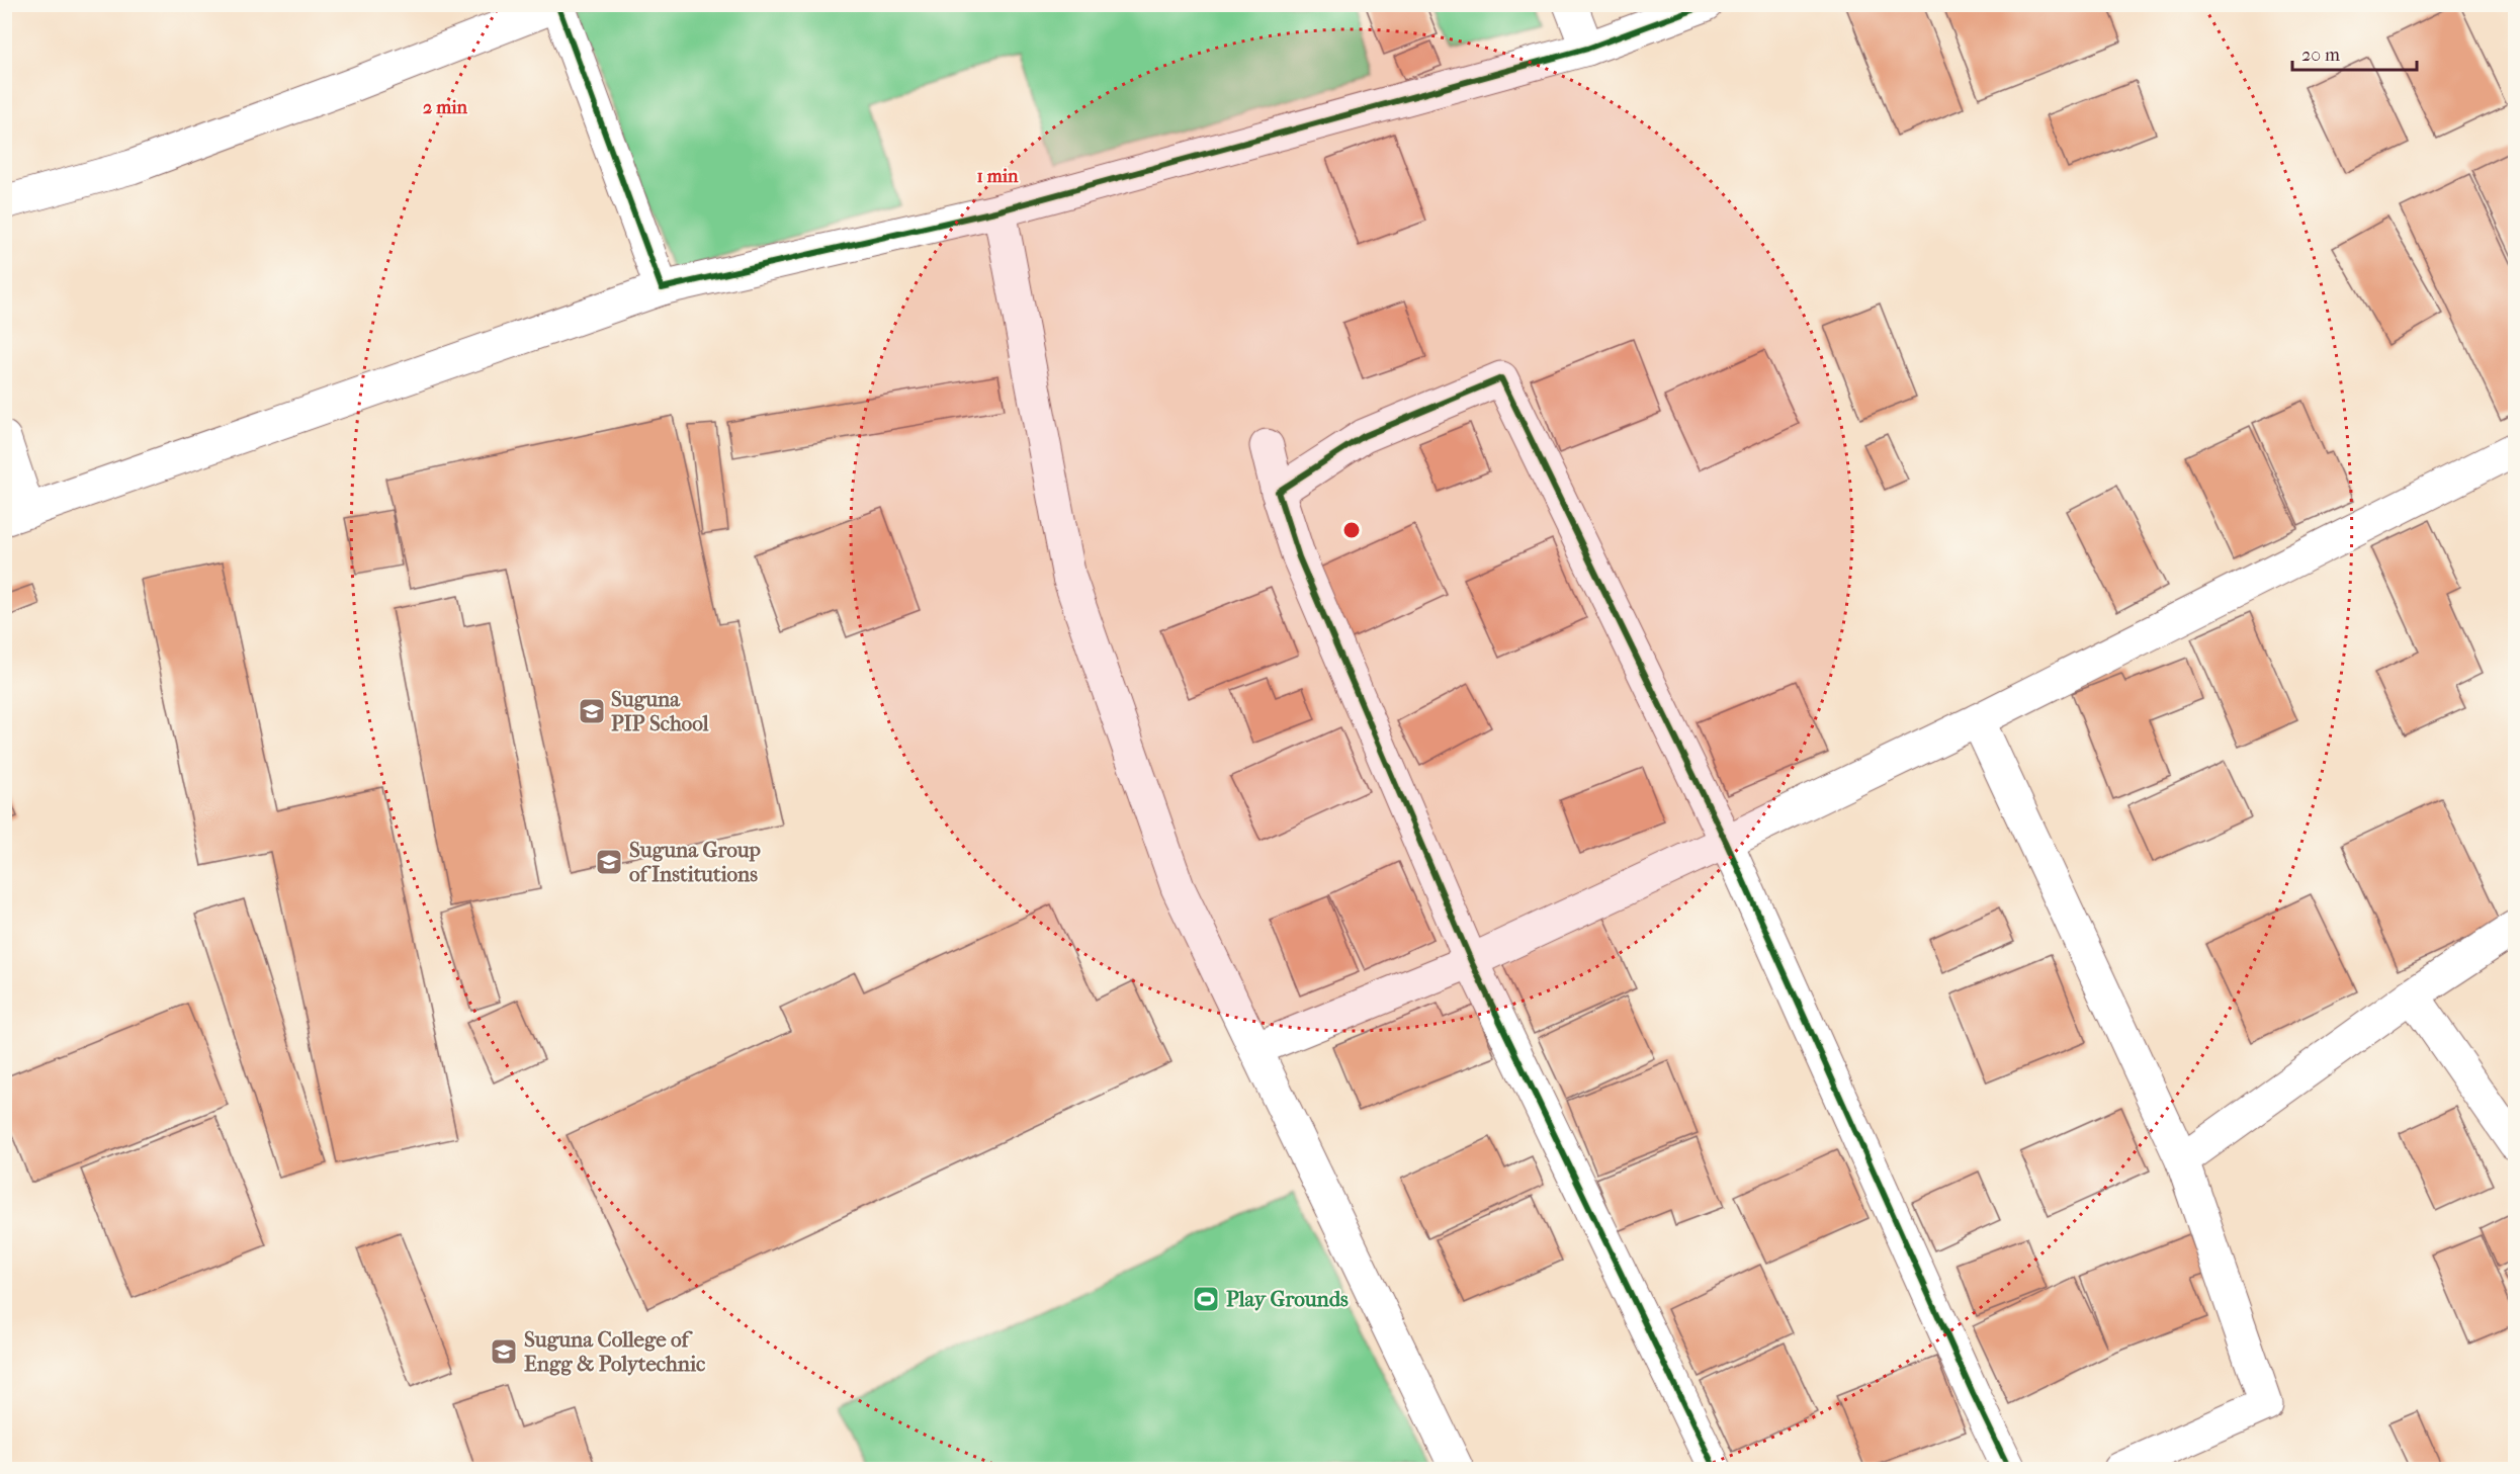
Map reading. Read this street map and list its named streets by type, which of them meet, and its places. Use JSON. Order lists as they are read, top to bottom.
{
  "places": {
    "school or university": ["Suguna PIP School", "Suguna Group of Institutions", "Suguna College of Engg & Polytechnic"],
    "sports": ["Play Grounds"]
  },
  "scale_bar": "20 m",
  "rings": ["2 min", "1 min"]
}
